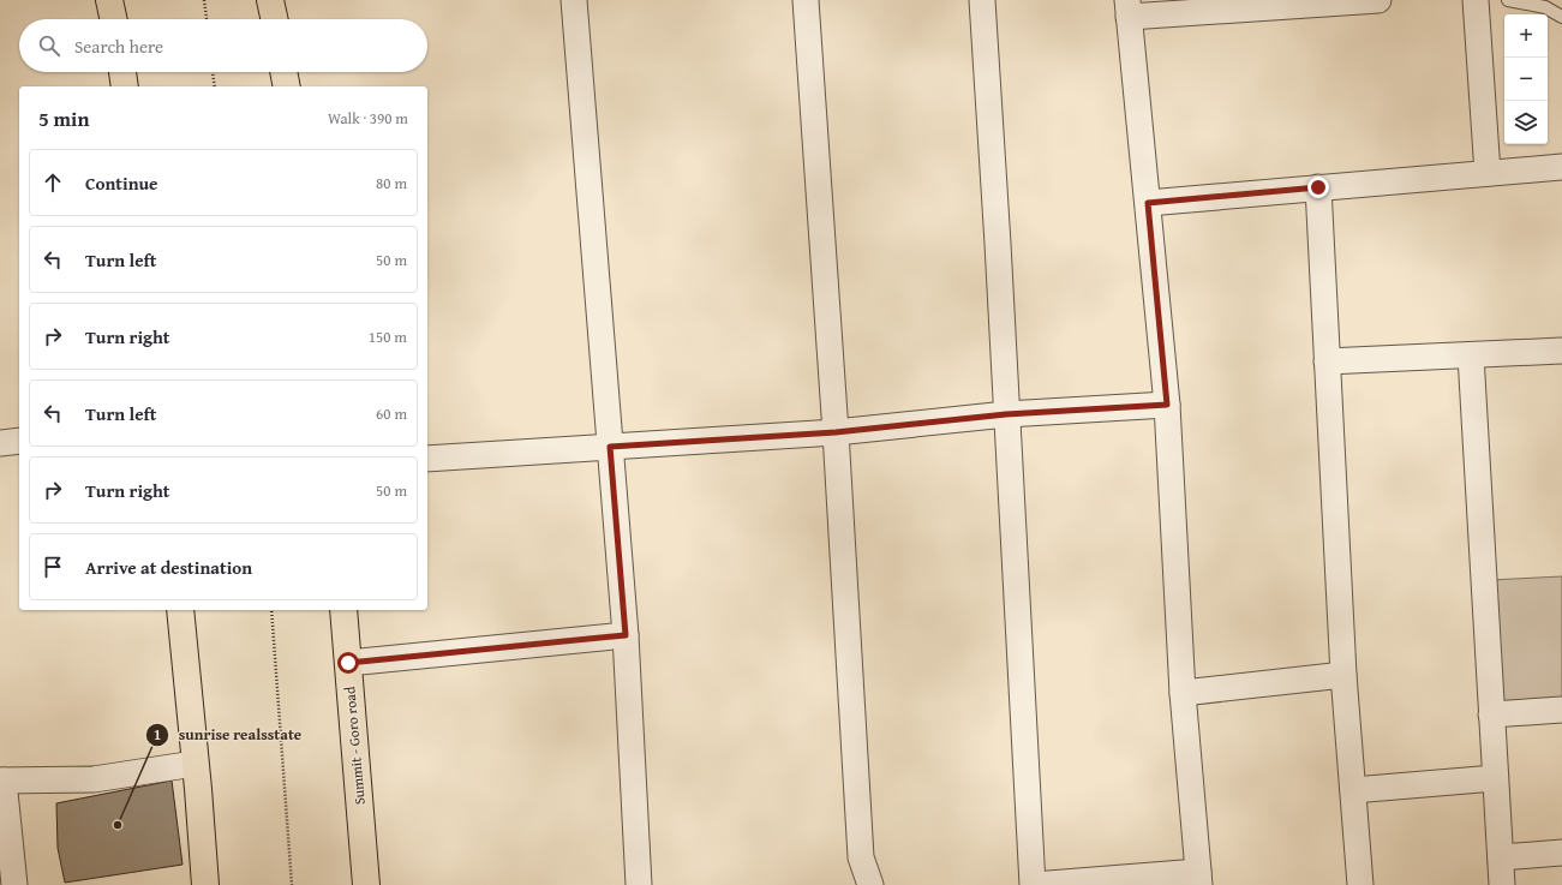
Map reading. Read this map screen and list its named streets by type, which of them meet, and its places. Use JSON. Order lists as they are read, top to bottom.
{
  "streets": {
    "highway": ["Summit - Goro road"]
  },
  "places": ["sunrise realsstate"],
  "page": {
    "map_buttons": ["+", "−"],
    "search": "Search here",
    "heading": ["5 min", "Walk · 390 m"],
    "list": [
      ["Continue", "80 m"],
      ["Turn left", "50 m"],
      ["Turn right", "150 m"],
      ["Turn left", "60 m"],
      ["Turn right", "50 m"],
      "Arrive at destination"
    ]
  }
}
